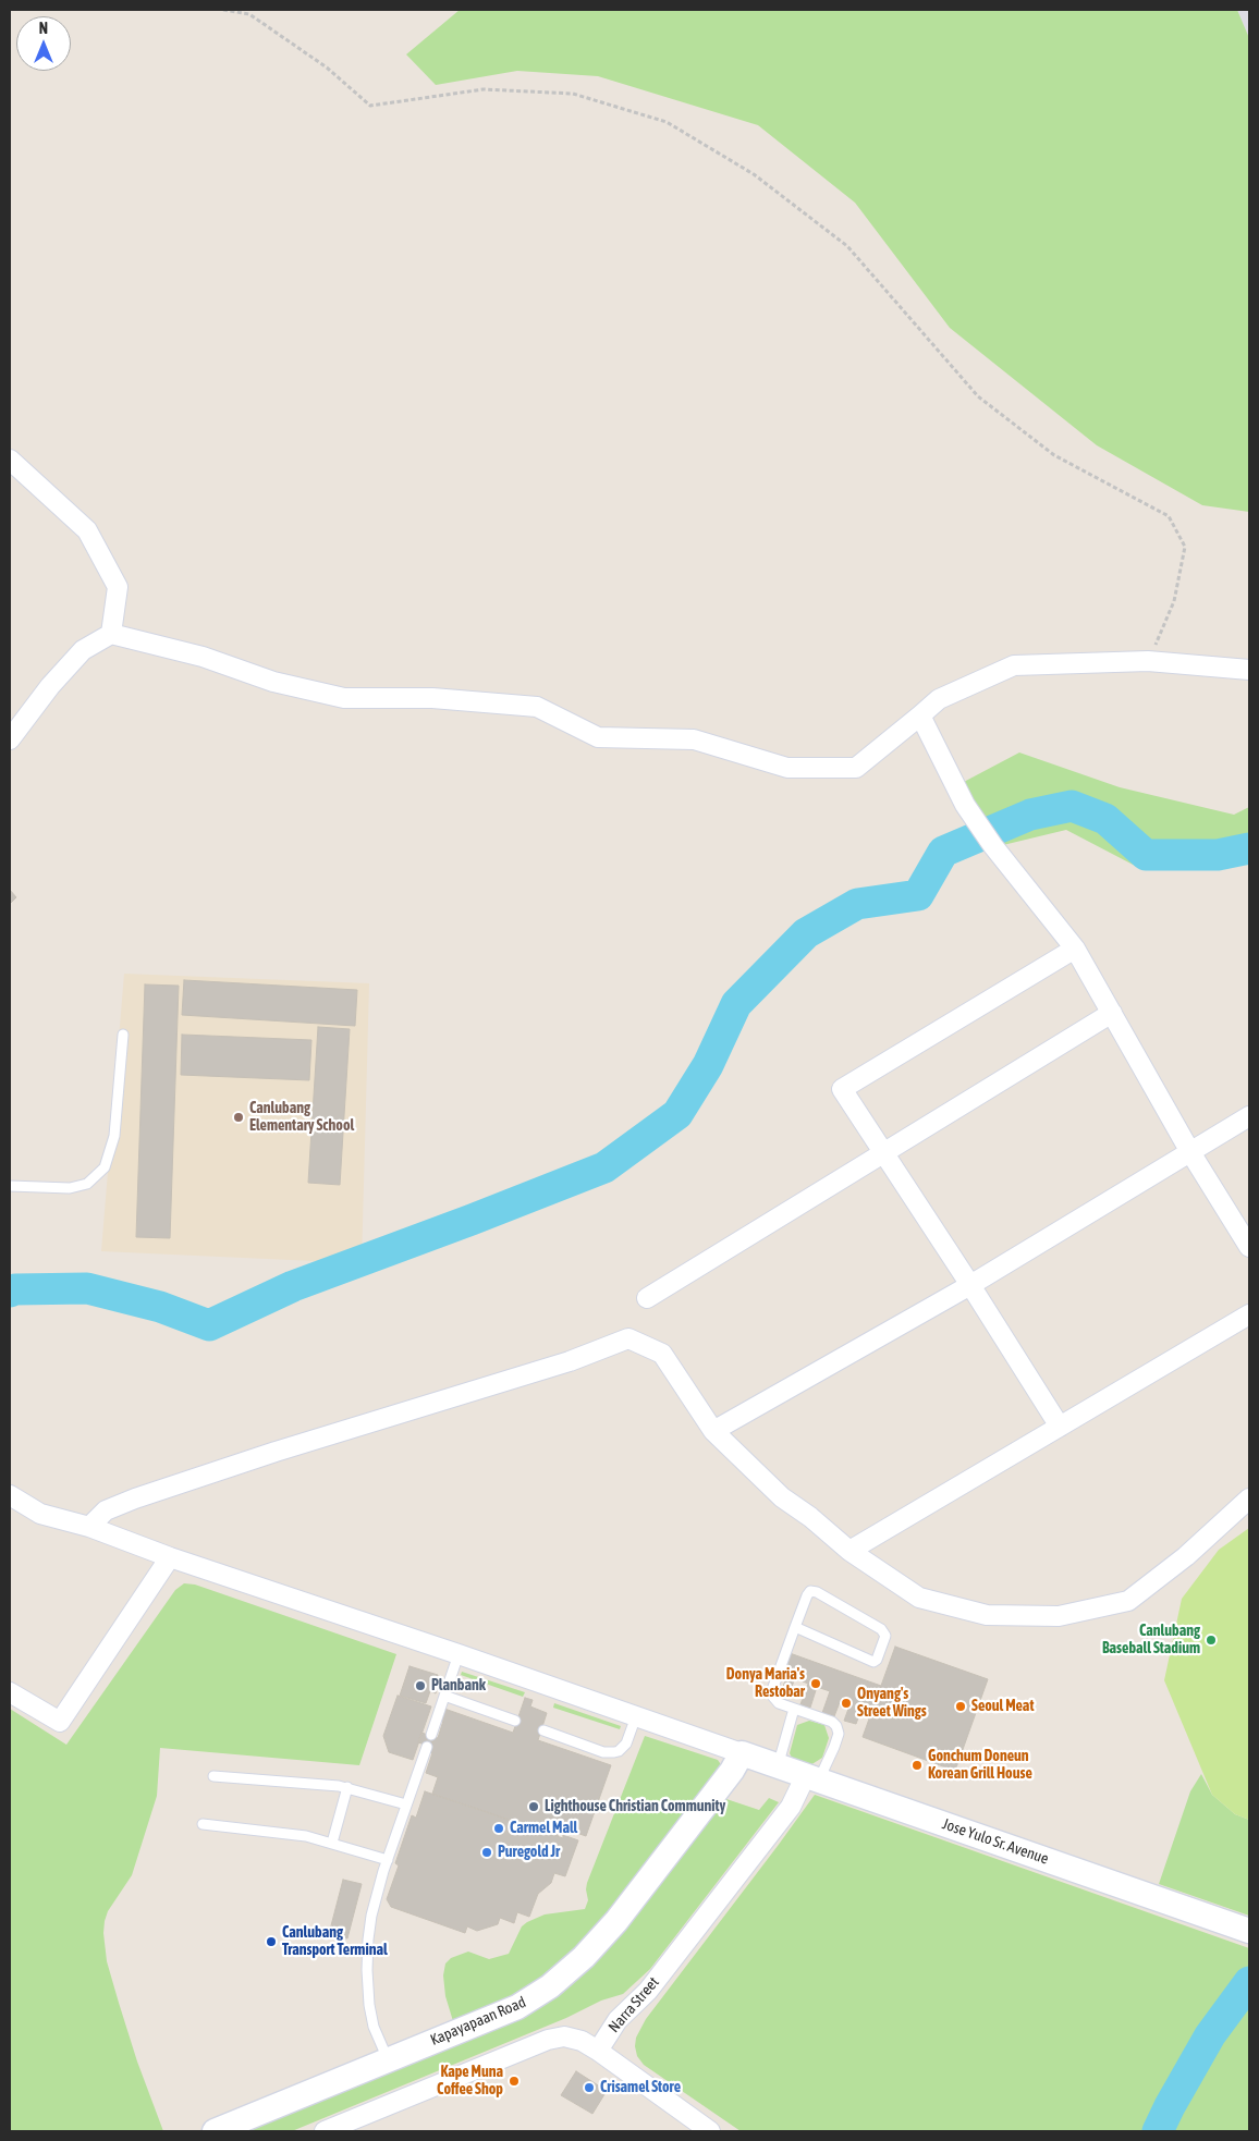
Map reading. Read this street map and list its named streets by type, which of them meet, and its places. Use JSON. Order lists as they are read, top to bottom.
{
  "streets": {
    "street": ["Jose Yulo Sr. Avenue", "Narra Street", "Kapayapaan Road"]
  },
  "crossings": [
    ["Jose Yulo Sr. Avenue", "Narra Street"],
    ["Jose Yulo Sr. Avenue", "Kapayapaan Road"]
  ],
  "places": [
    "Canlubang Elementary School",
    "Canlubang Baseball Stadium",
    "Donya Maria's Restobar",
    "Planbank",
    "Onyang's Street Wings",
    "Seoul Meat",
    "Gonchum Doneun Korean Grill House",
    "Lighthouse Christian Community",
    "Carmel Mall",
    "Puregold Jr",
    "Canlubang Transport Terminal",
    "Kape Muna Coffee Shop",
    "Crisamel Store"
  ],
  "north": "top"
}
